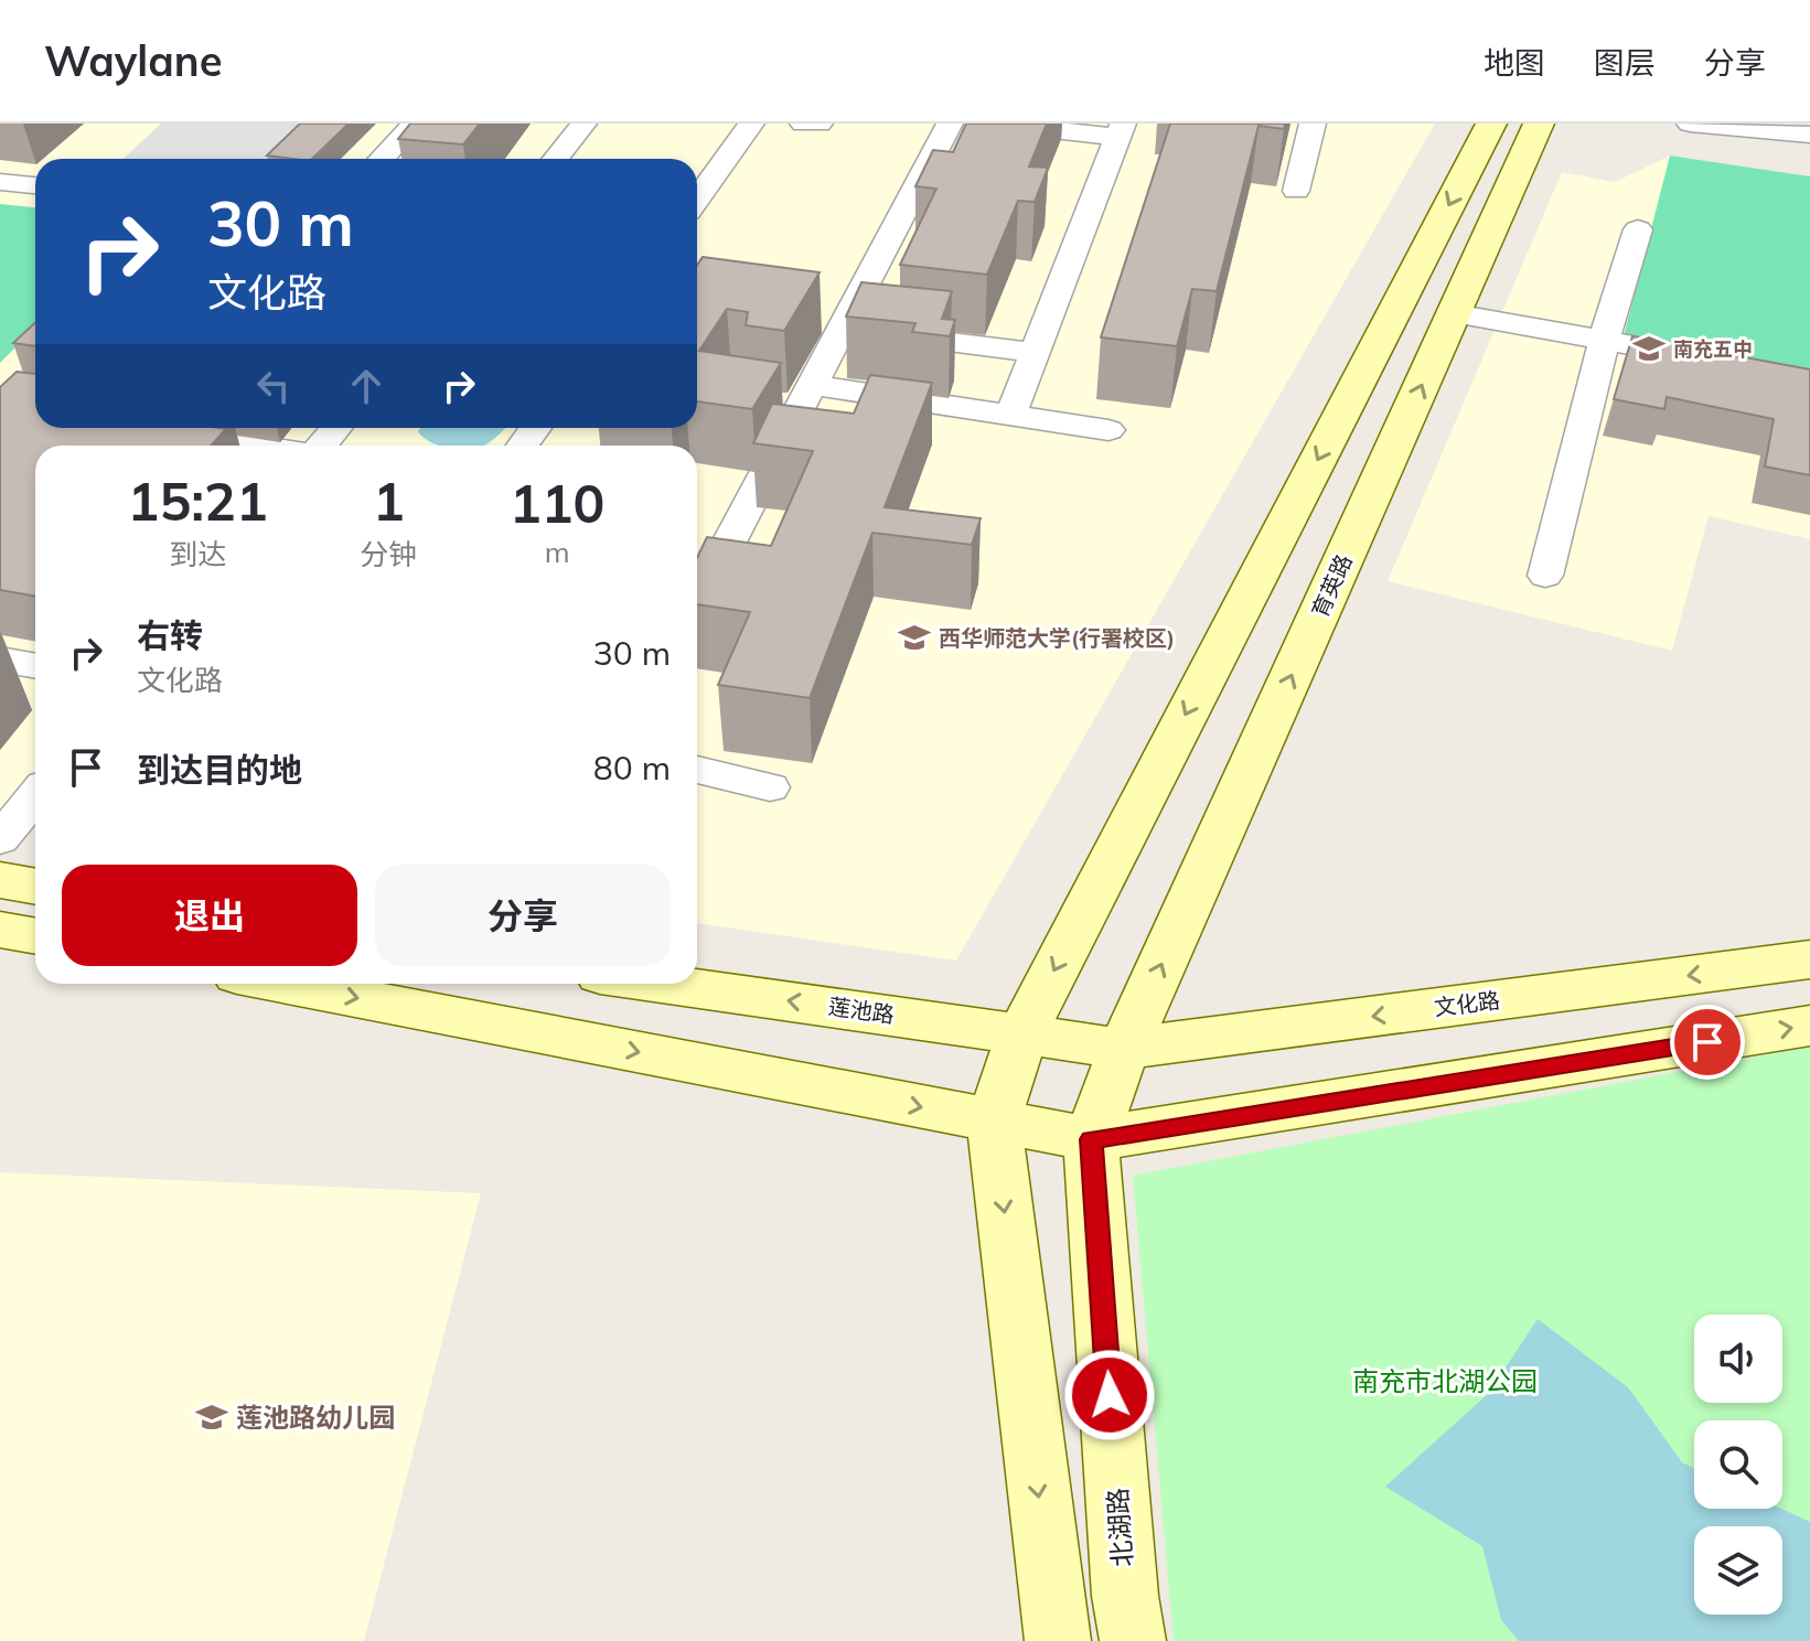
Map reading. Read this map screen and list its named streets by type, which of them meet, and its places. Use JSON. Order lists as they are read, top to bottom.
{
  "streets": {
    "main road": [
      "育英路",
      "文化路",
      "莲池路",
      "北湖路"
    ]
  },
  "crossings": [
    ["育英路", "文化路"],
    ["育英路", "莲池路"],
    ["育英路", "北湖路"],
    ["文化路", "莲池路"],
    ["文化路", "北湖路"],
    ["莲池路", "北湖路"]
  ],
  "parks": ["南充市北湖公园"],
  "places": {
    "school or university": ["南充五中", "西华师范大学(行署校区)", "莲池路幼儿园"]
  },
  "page": {
    "header": "Waylane",
    "nav": ["地图", "图层", "分享"],
    "turn": ["30 m", "文化路"],
    "eta": [
      "15:21",
      "到达",
      "1",
      "分钟",
      "110",
      "m"
    ],
    "list": [
      {
        "name": "右转",
        "note": "文化路",
        "value": "30 m"
      },
      {
        "name": "到达目的地",
        "value": "80 m"
      }
    ],
    "buttons": ["退出", "分享"]
  }
}
